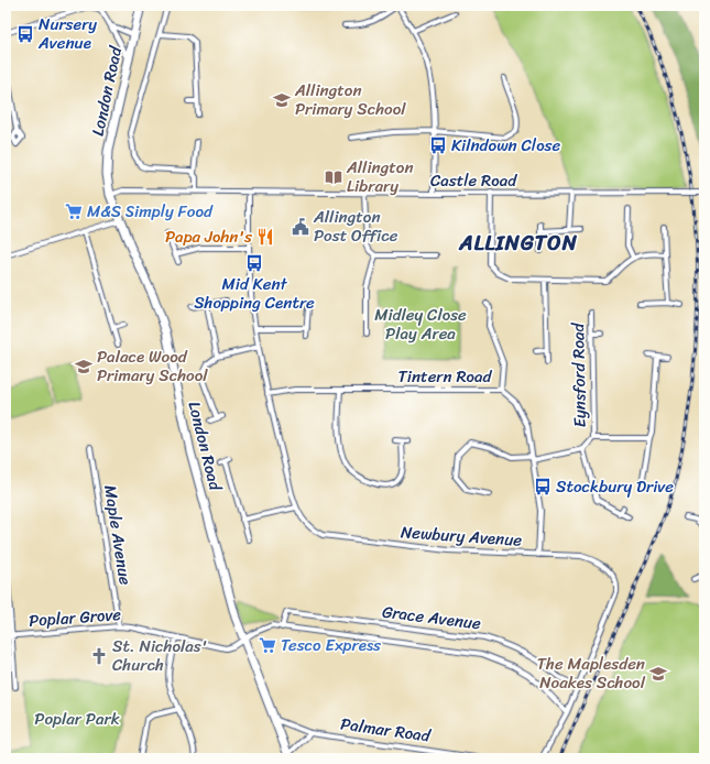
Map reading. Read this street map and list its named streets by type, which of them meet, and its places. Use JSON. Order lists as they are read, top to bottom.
{
  "streets": {
    "main road": ["London Road"],
    "street": [
      "Castle Road",
      "Eynsford Road",
      "Tintern Road",
      "Maple Avenue",
      "Newbury Avenue",
      "Poplar Grove",
      "Grace Avenue",
      "Palmar Road"
    ]
  },
  "crossings": [
    ["London Road", "Castle Road"],
    ["London Road", "Poplar Grove"],
    ["London Road", "Grace Avenue"],
    ["London Road", "Palmar Road"],
    ["Castle Road", "Newbury Avenue"],
    ["Tintern Road", "Newbury Avenue"],
    ["Maple Avenue", "Poplar Grove"],
    ["Newbury Avenue", "Grace Avenue"],
    ["Poplar Grove", "Grace Avenue"]
  ],
  "districts": ["ALLINGTON"],
  "parks": ["Midley Close Play Area", "Poplar Park"],
  "places": {
    "bus stop": [
      "Nursery Avenue",
      "Kilndown Close",
      "Mid Kent Shopping Centre",
      "Stockbury Drive"
    ],
    "school or university": ["Allington Primary School", "Palace Wood Primary School", "The Maplesden Noakes School"],
    "library": ["Allington Library"],
    "supermarket": ["M&S Simply Food", "Tesco Express"],
    "public building": ["Allington Post Office"],
    "restaurant": ["Papa John's"],
    "church": ["St. Nicholas' Church"]
  }
}
